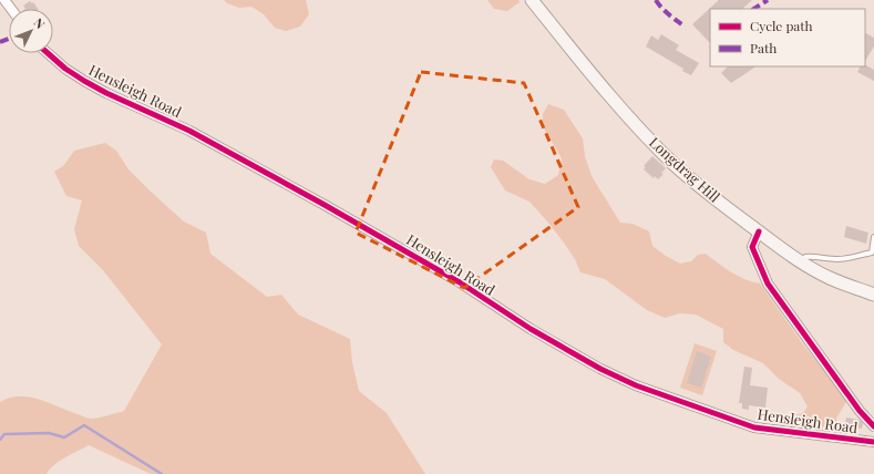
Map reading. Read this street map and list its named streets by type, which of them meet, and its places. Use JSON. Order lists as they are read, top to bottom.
{
  "streets": {
    "main road": ["Longdrag Hill"],
    "street": ["Hensleigh Road"]
  },
  "legend": ["Cycle path", "Path"],
  "north": "top right"
}
